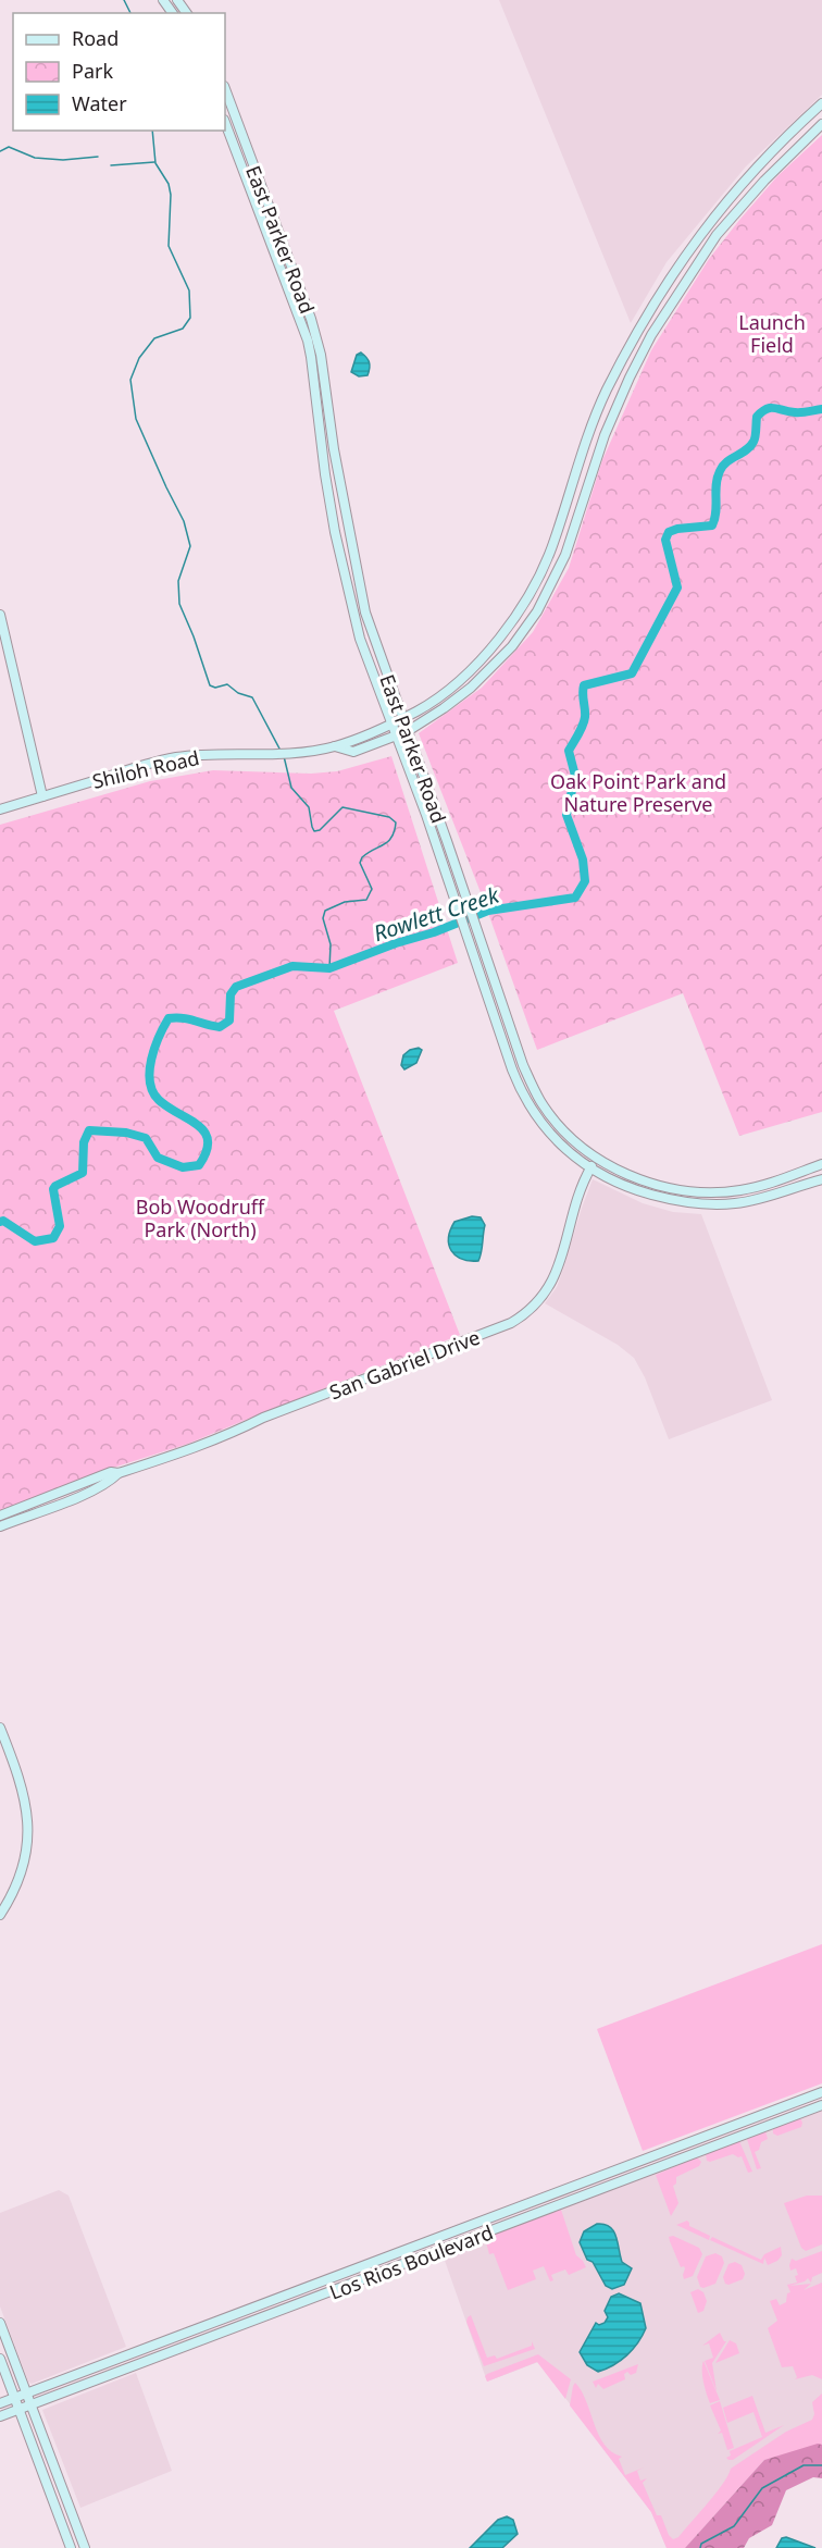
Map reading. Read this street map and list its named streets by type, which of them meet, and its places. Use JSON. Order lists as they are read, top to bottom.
{
  "streets": {
    "main road": [
      "East Parker Road",
      "Shiloh Road",
      "San Gabriel Drive",
      "Los Rios Boulevard"
    ]
  },
  "crossings": [
    ["East Parker Road", "Shiloh Road"],
    ["East Parker Road", "San Gabriel Drive"]
  ],
  "water": ["Rowlett Creek"],
  "parks": ["Launch Field", "Oak Point Park and Nature Preserve", "Bob Woodruff Park (North)"],
  "legend": ["Road", "Park", "Water"]
}
